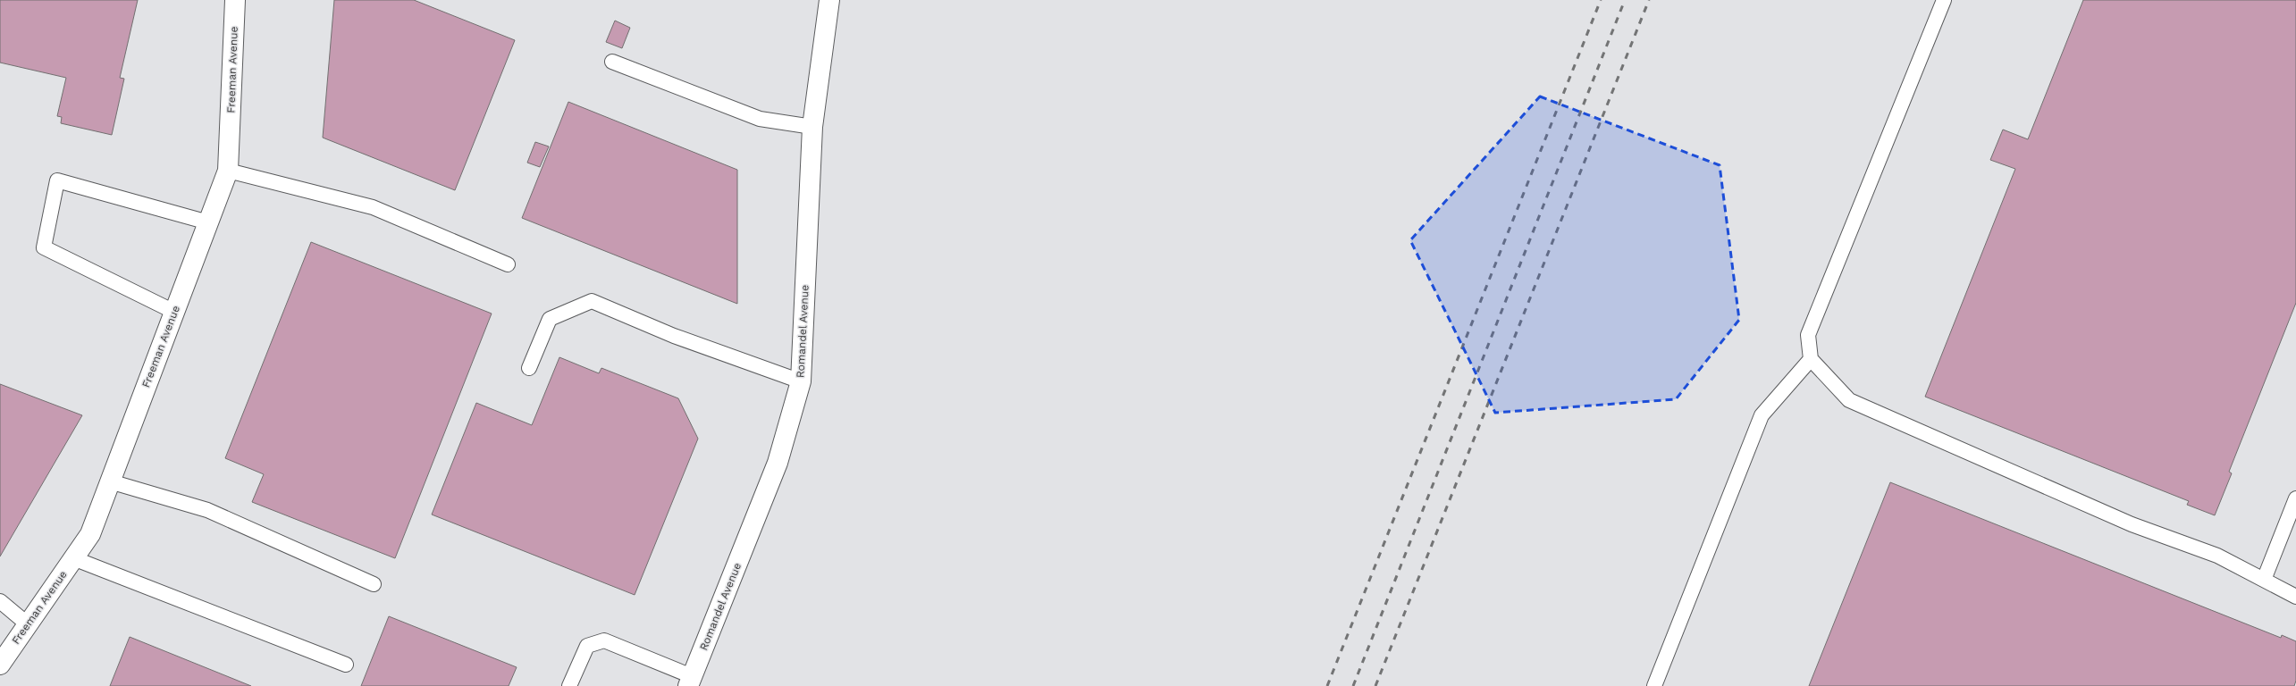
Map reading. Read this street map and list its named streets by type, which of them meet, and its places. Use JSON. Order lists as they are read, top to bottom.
{
  "streets": {
    "street": ["Freeman Avenue", "Romandel Avenue"]
  }
}
